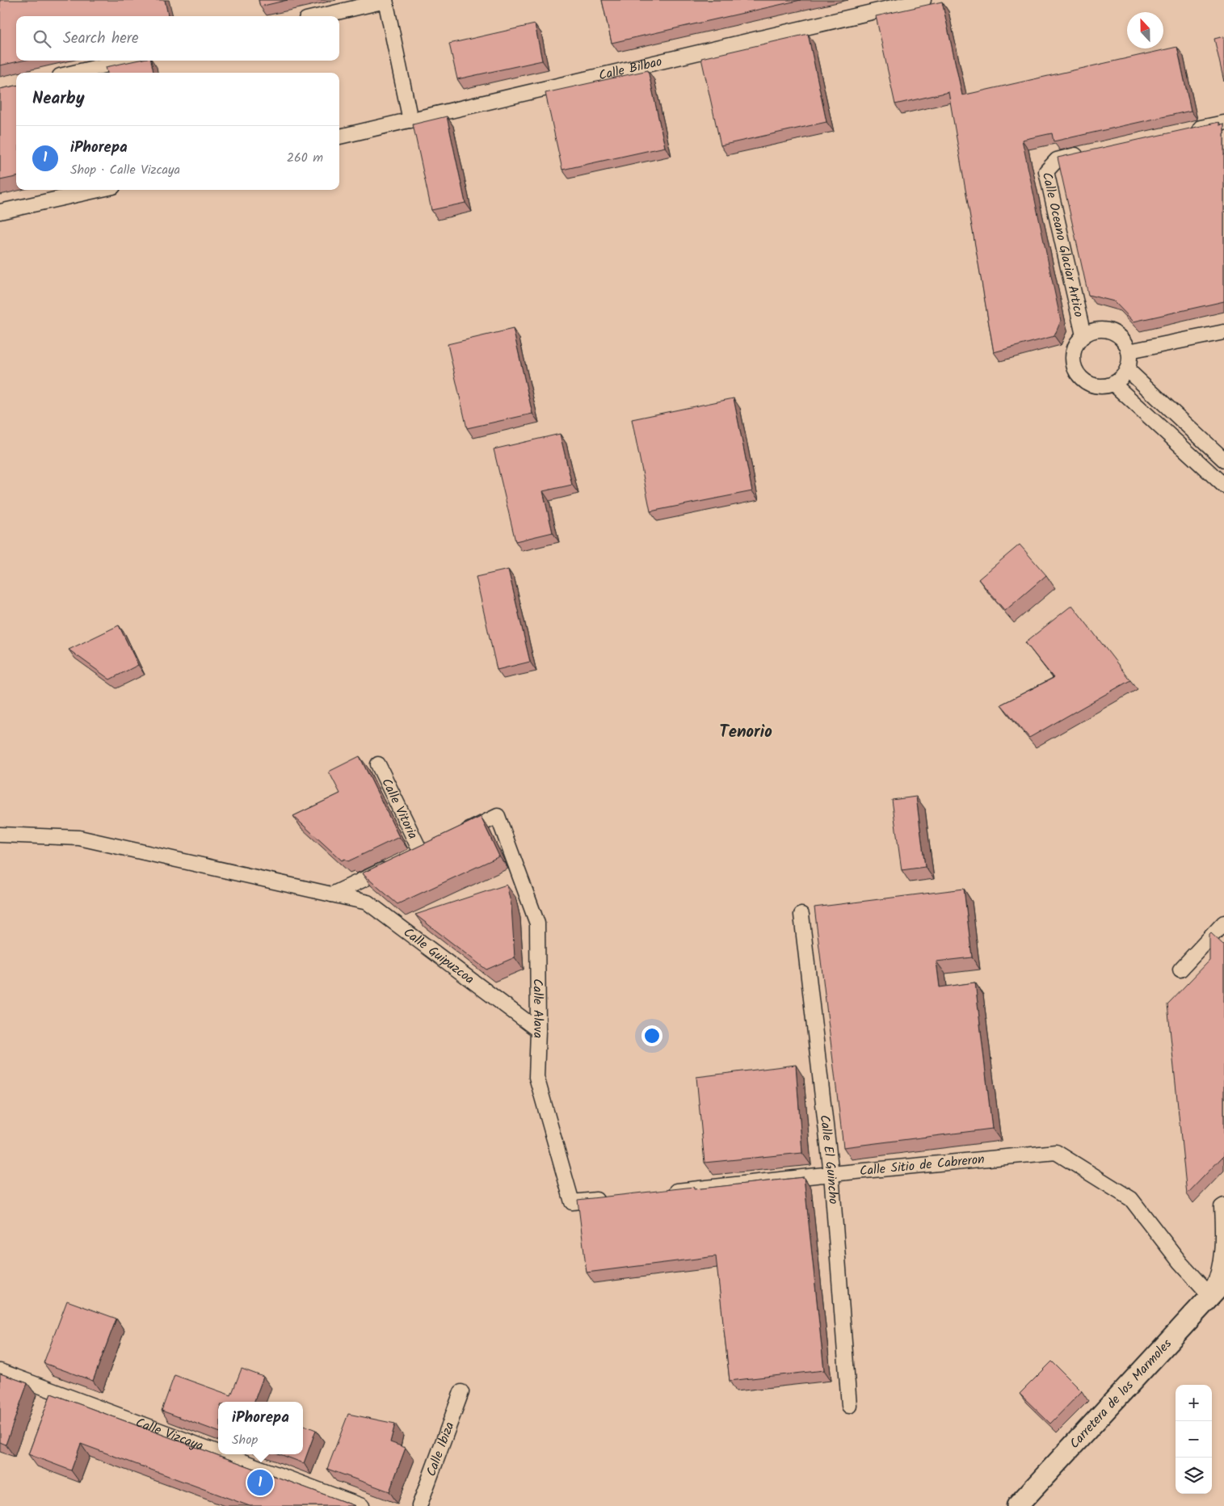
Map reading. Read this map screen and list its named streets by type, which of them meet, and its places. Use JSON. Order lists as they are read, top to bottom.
{
  "streets": {
    "main road": ["Carretera de los Marmoles"],
    "street": [
      "Calle Bilbao",
      "Calle Oceano Glaciar Artico",
      "Calle Vitoria",
      "Calle Guipuzcoa",
      "Calle Alava",
      "Calle El Guincho",
      "Calle Sitio de Cabreron",
      "Calle Vizcaya",
      "Calle Ibiza"
    ]
  },
  "crossings": [
    ["Calle Guipuzcoa", "Calle Alava"],
    ["Calle El Guincho", "Calle Sitio de Cabreron"],
    ["Calle Sitio de Cabreron", "Carretera de los Marmoles"]
  ],
  "districts": ["Tenorio"],
  "north": "top",
  "page": {
    "search": "Search here",
    "heading": "Nearby",
    "list": [
      {
        "mark": "1",
        "name": "iPhorepa",
        "note": "Shop · Calle Vizcaya",
        "value": "260 m"
      }
    ],
    "map_buttons": ["+", "−"],
    "popup": ["iPhorepa", "Shop"],
    "pins": "1"
  }
}
